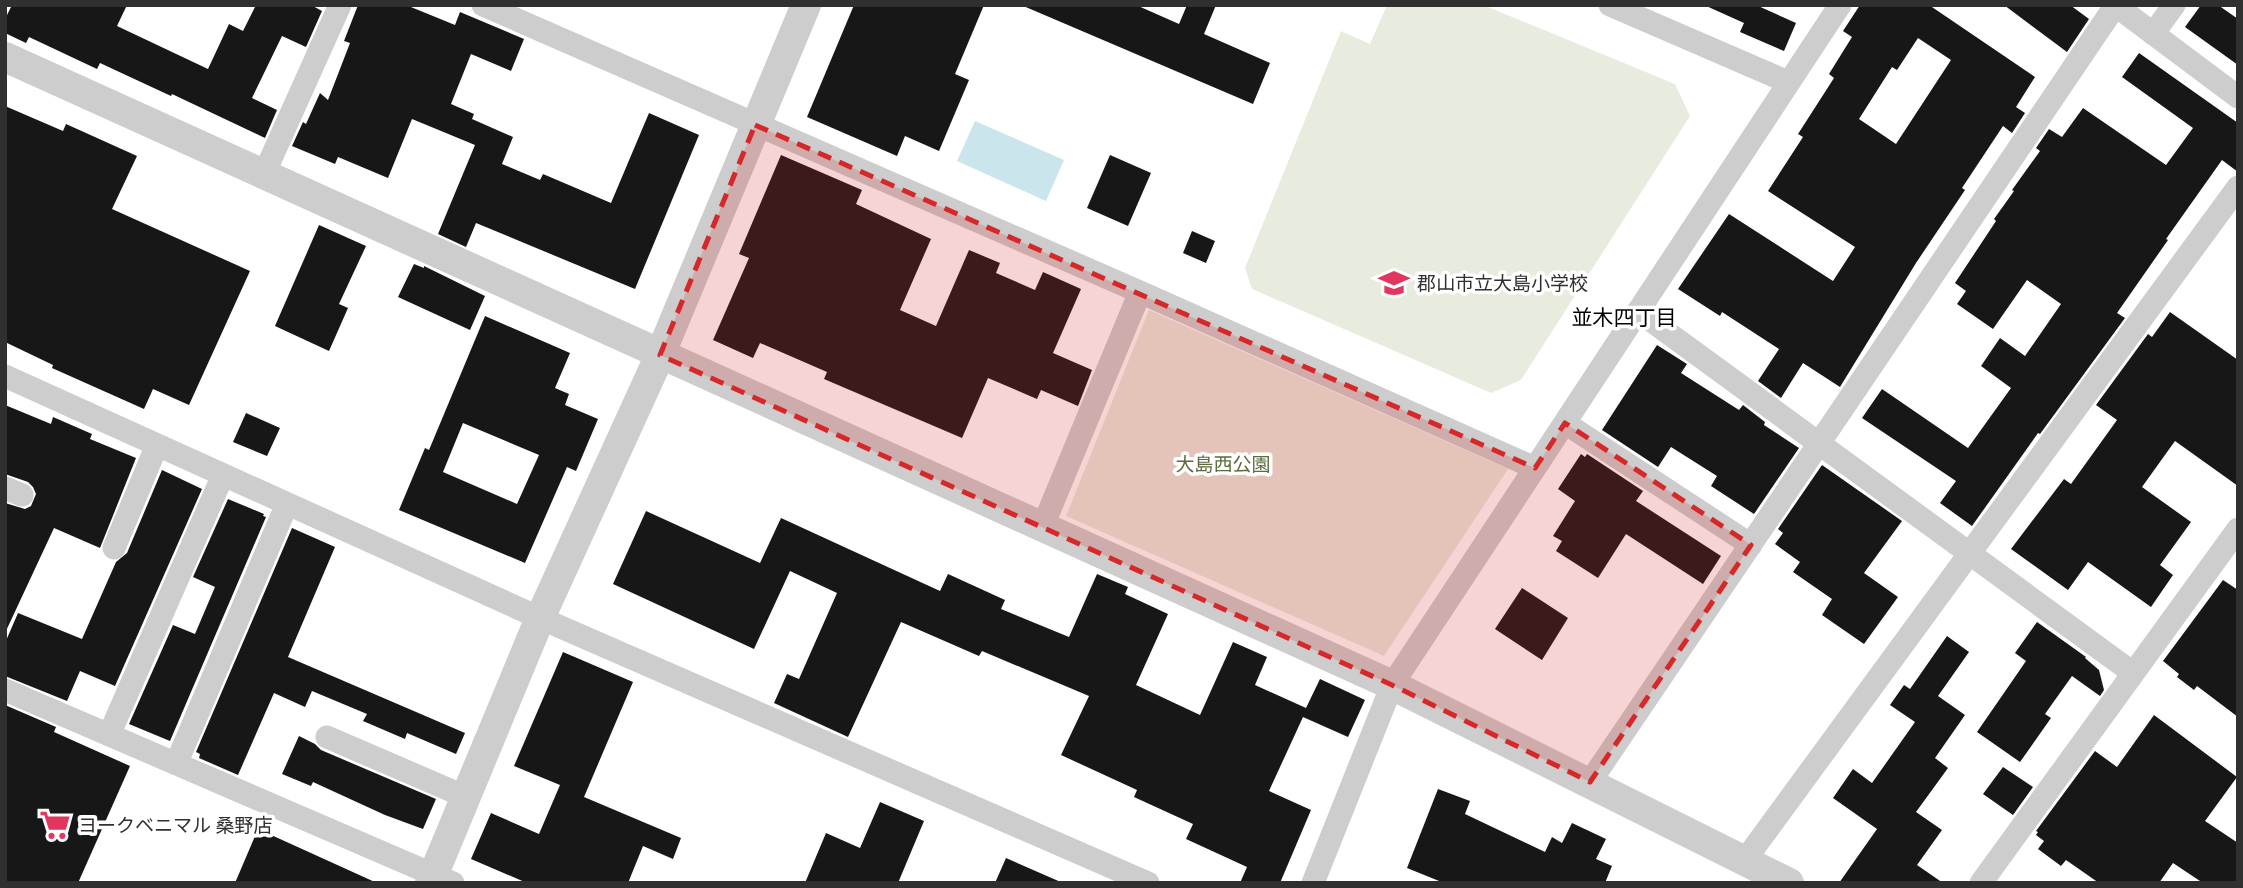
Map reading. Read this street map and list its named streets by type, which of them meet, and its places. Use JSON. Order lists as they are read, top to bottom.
{
  "districts": ["並木四丁目"],
  "parks": ["大島西公園"],
  "places": {
    "school or university": ["郡山市立大島小学校"],
    "supermarket": ["ヨークベニマル 桑野店"]
  }
}
